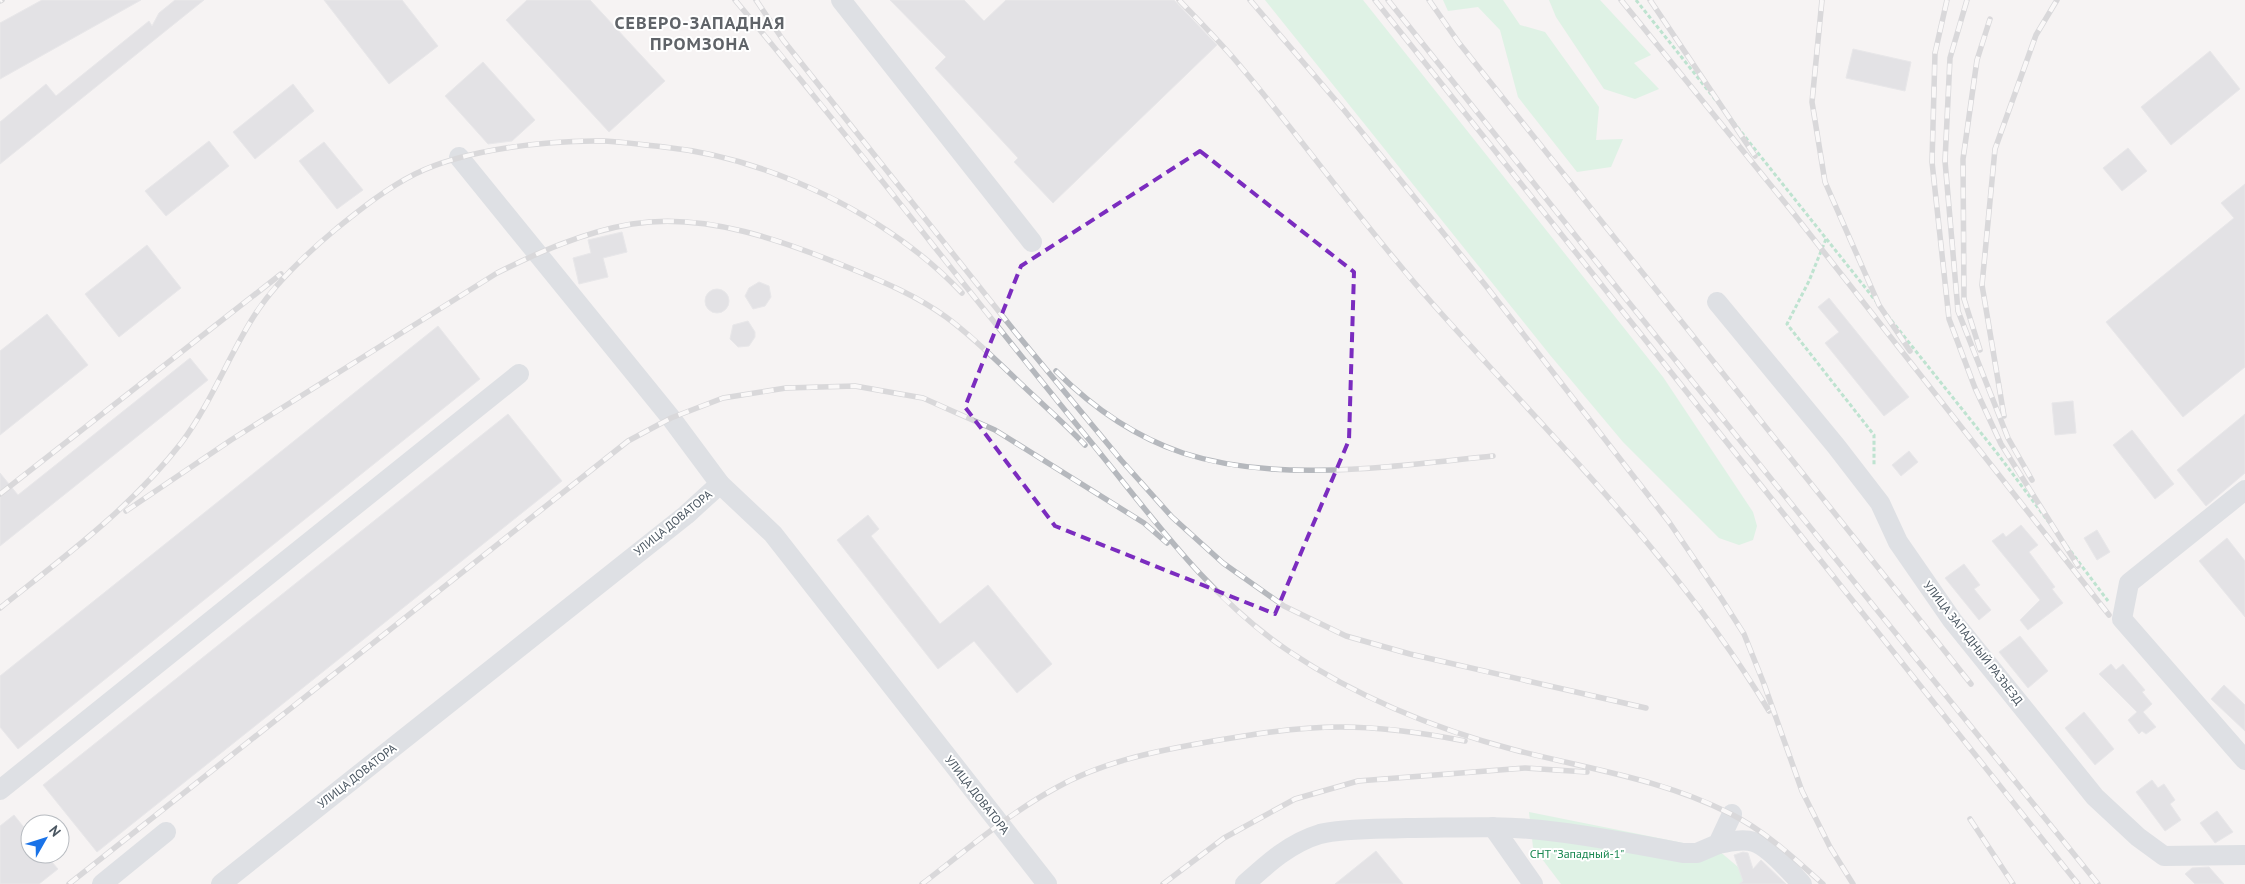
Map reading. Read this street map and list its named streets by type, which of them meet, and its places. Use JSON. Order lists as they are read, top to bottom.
{
  "streets": {
    "street": ["УЛИЦА ДОВАТОРА", "УЛИЦА ЗАПАДНЫЙ РАЗЪЕЗД"]
  },
  "districts": ["СЕВЕРО-ЗАПАДНАЯ ПРОМЗОНА"],
  "parks": ["СНТ \"Западный-1\""],
  "north": "top right"
}
